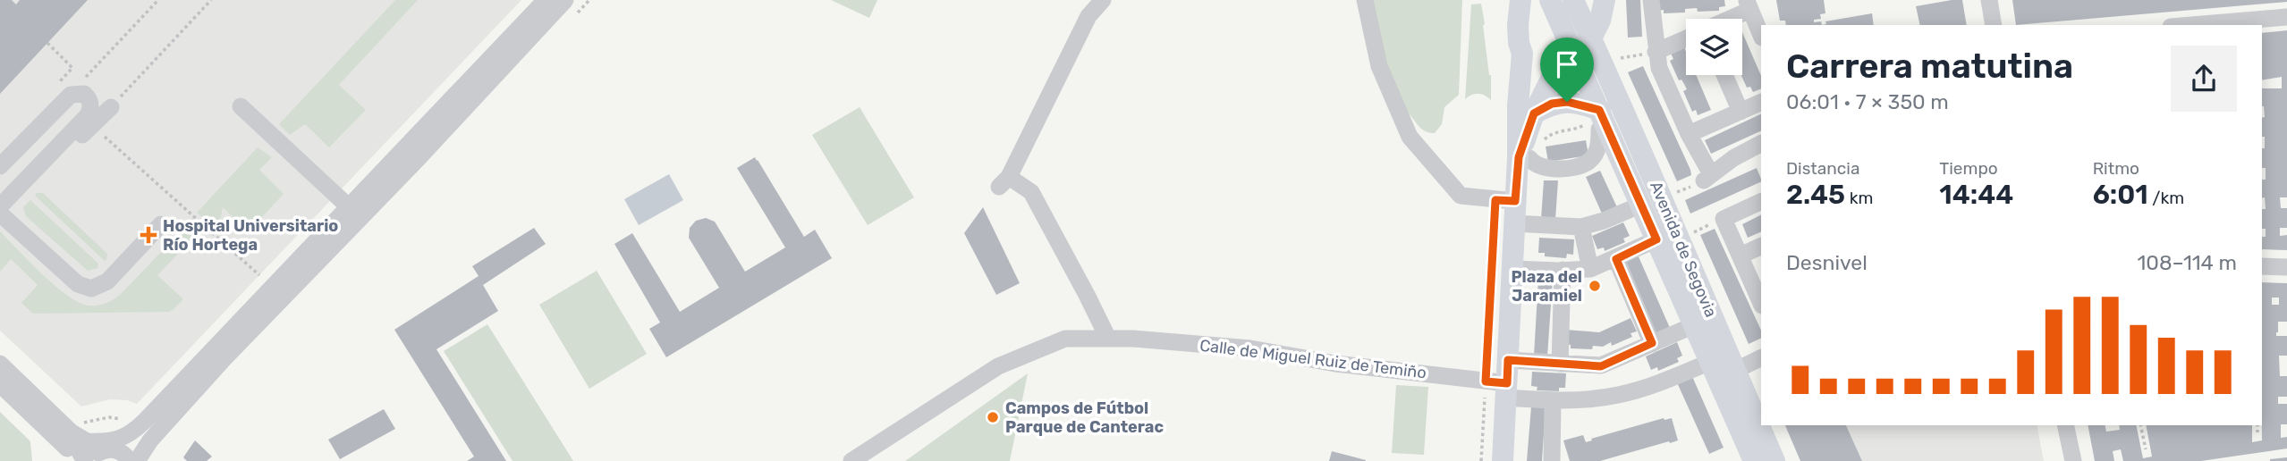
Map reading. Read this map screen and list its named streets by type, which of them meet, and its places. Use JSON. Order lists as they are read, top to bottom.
{
  "streets": {
    "main road": ["Avenida de Segovia"],
    "street": ["Calle de Miguel Ruiz de Temiño"]
  },
  "crossings": [
    ["Avenida de Segovia", "Calle de Miguel Ruiz de Temiño"]
  ],
  "places": {
    "health": ["Hospital Universitario Río Hortega"],
    "other": ["Plaza del Jaramiel", "Campos de Fútbol Parque de Canterac"]
  },
  "page": {
    "heading": ["Carrera matutina", "06:01 · 7 × 350 m"],
    "stats": [
      ["Distancia", "2.45 km"],
      ["Tiempo", "14:44"],
      ["Ritmo", "6:01 /km"]
    ],
    "chart": ["Desnivel", "108–114 m"]
  }
}
